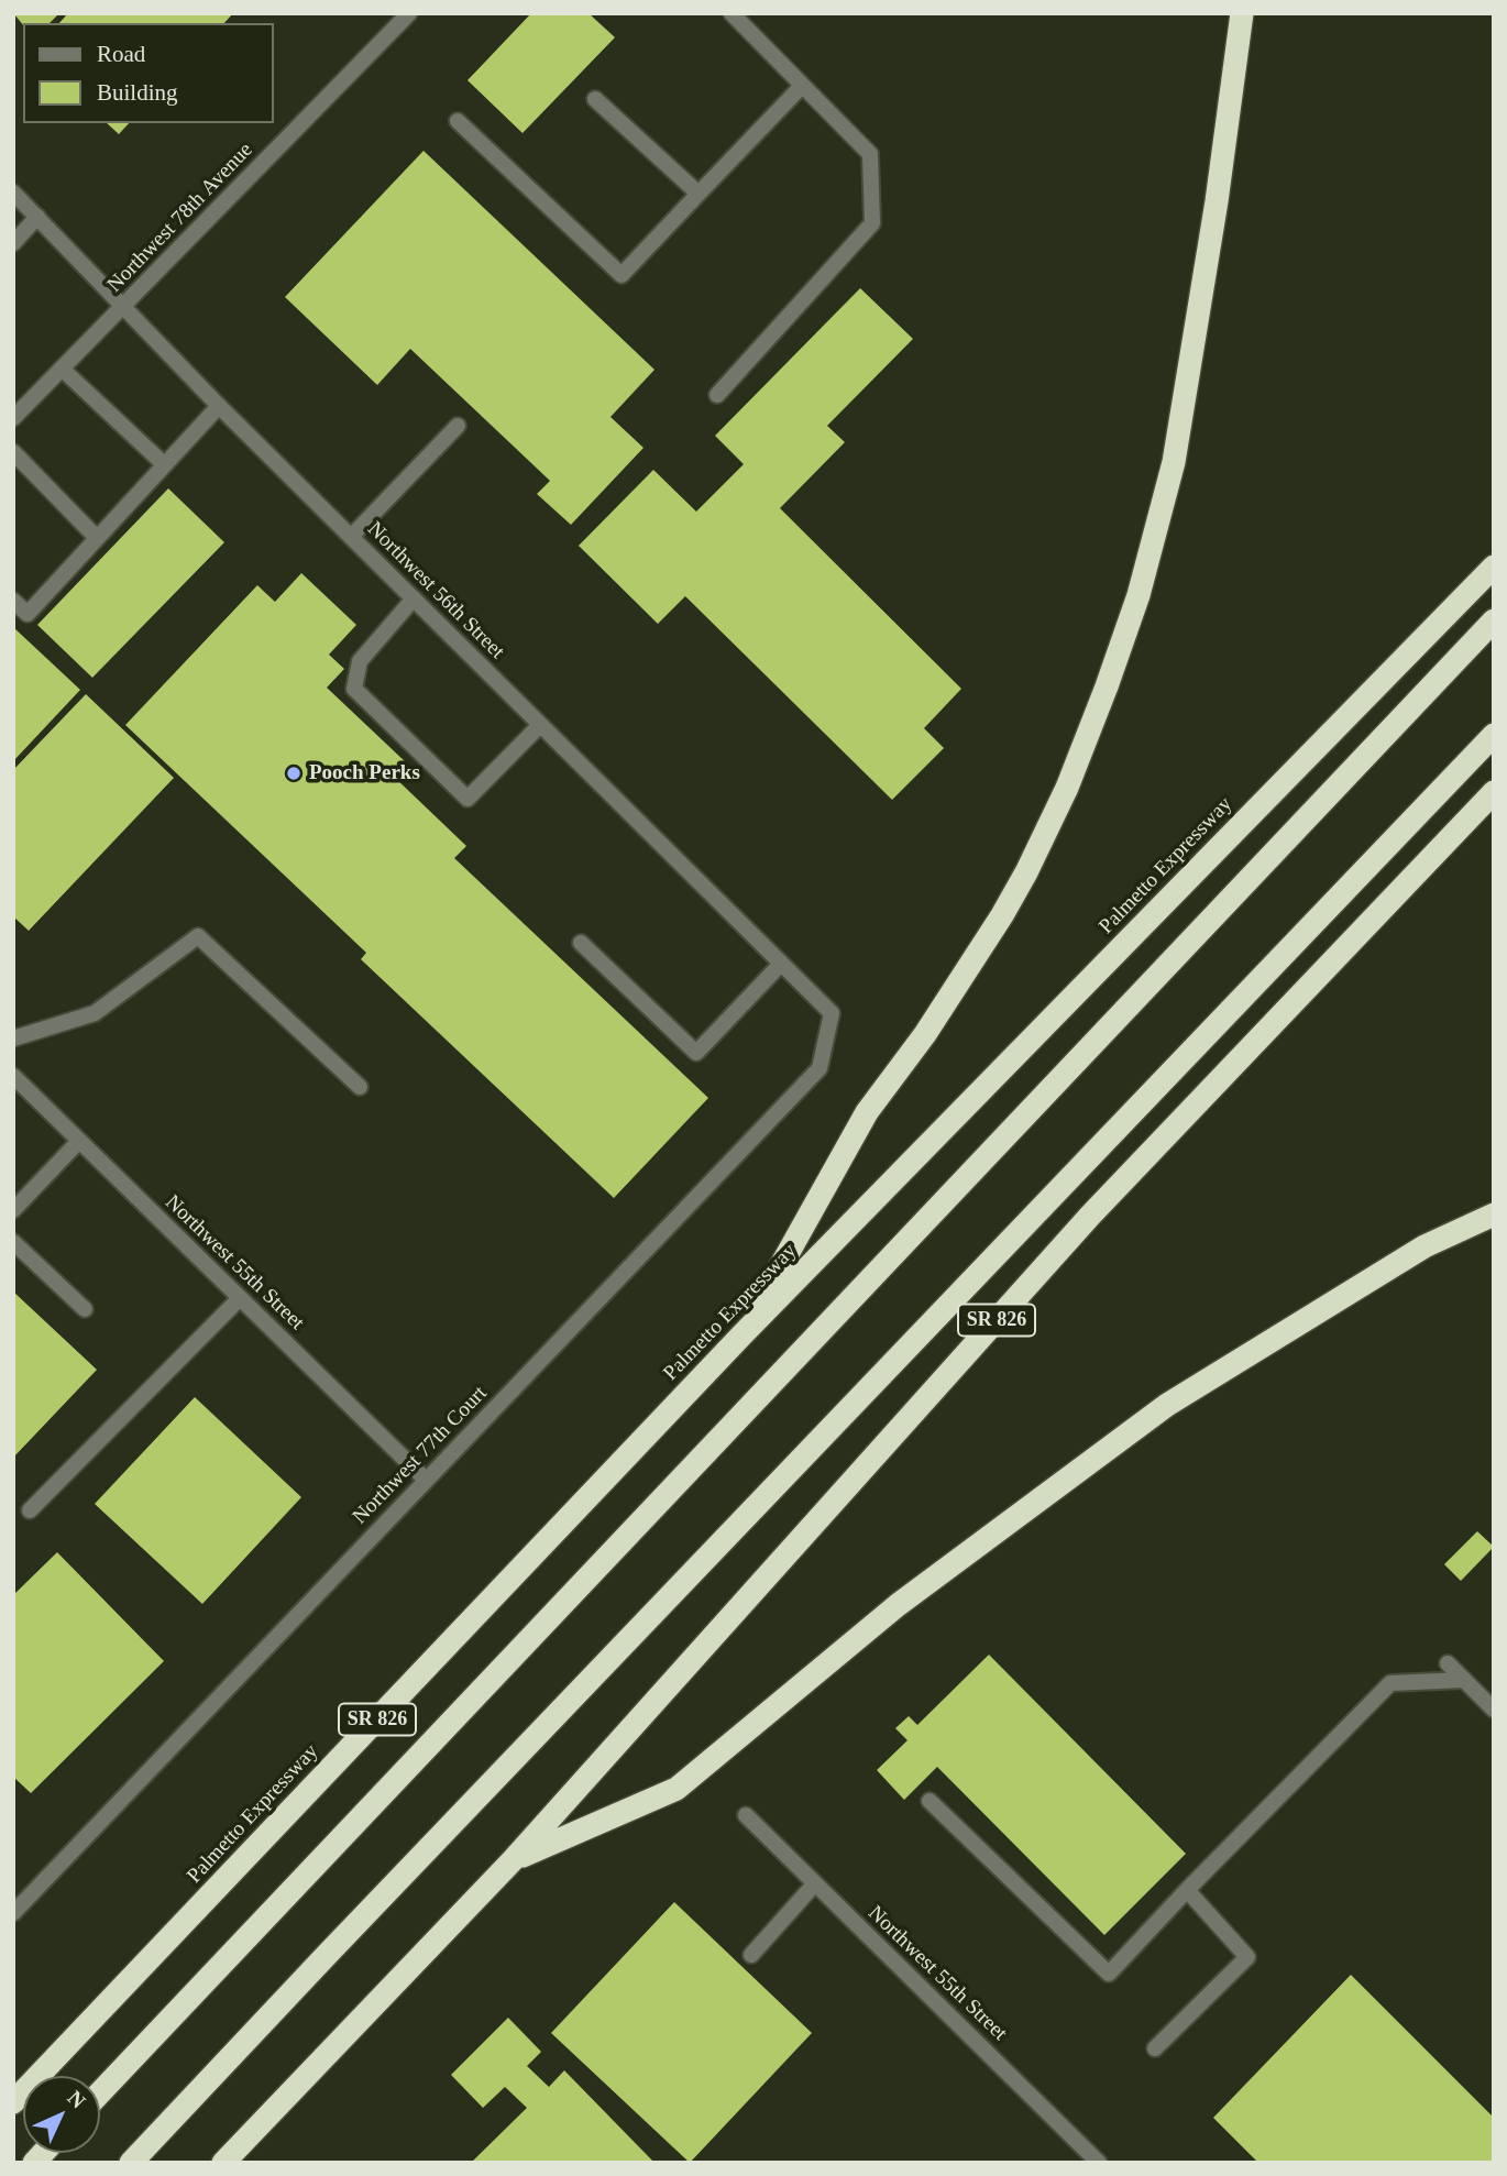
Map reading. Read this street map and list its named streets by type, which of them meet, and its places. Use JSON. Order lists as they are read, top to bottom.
{
  "streets": {
    "highway": ["Palmetto Expressway", "SR 826"],
    "street": [
      "Northwest 78th Avenue",
      "Northwest 56th Street",
      "Northwest 55th Street",
      "Northwest 77th Court"
    ]
  },
  "crossings": [
    ["Northwest 78th Avenue", "Northwest 56th Street"],
    ["Northwest 56th Street", "Northwest 77th Court"],
    ["Northwest 55th Street", "Northwest 77th Court"]
  ],
  "places": ["Pooch Perks"],
  "legend": ["Road", "Building"],
  "north": "top right"
}
